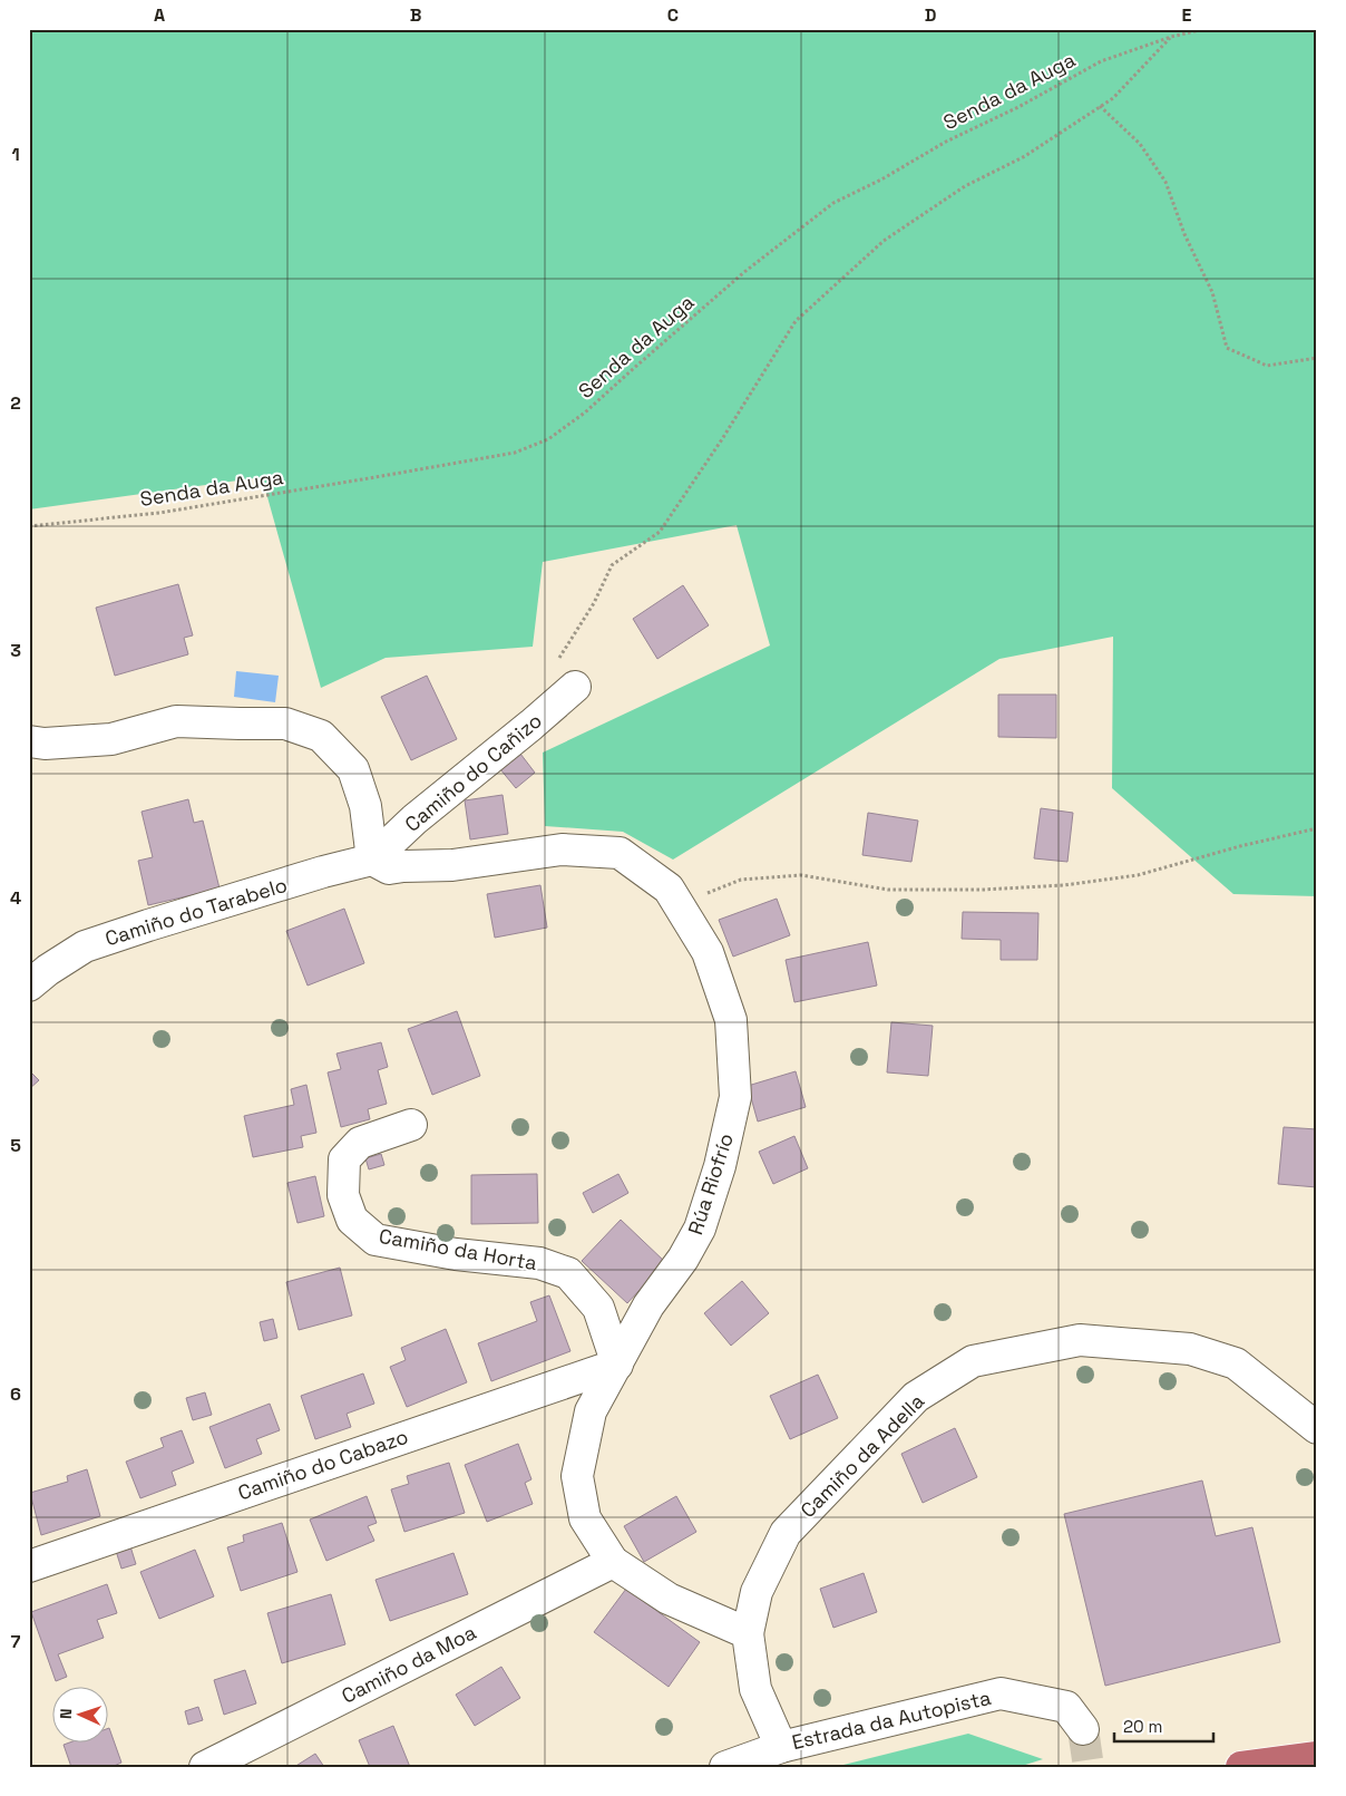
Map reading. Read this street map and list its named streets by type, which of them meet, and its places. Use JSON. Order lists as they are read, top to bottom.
{
  "streets": {
    "street": [
      "Camiño do Cañizo",
      "Camiño do Tarabelo",
      "Rúa Riofrío",
      "Camiño da Horta",
      "Camiño da Adella",
      "Camiño do Cabazo",
      "Camiño da Moa",
      "Estrada da Autopista"
    ],
    "path": ["Senda da Auga"]
  },
  "crossings": [
    ["Camiño do Cañizo", "Camiño do Tarabelo"],
    ["Camiño do Cañizo", "Rúa Riofrío"],
    ["Camiño do Tarabelo", "Rúa Riofrío"],
    ["Rúa Riofrío", "Camiño da Horta"],
    ["Rúa Riofrío", "Camiño da Adella"],
    ["Rúa Riofrío", "Camiño do Cabazo"],
    ["Rúa Riofrío", "Camiño da Moa"],
    ["Camiño da Horta", "Camiño do Cabazo"]
  ],
  "scale_bar": "20 m",
  "north": "left",
  "grid": {
    "columns": [
      "A",
      "B",
      "C",
      "D",
      "E"
    ],
    "rows": [
      "1",
      "2",
      "3",
      "4",
      "5",
      "6",
      "7"
    ]
  }
}
